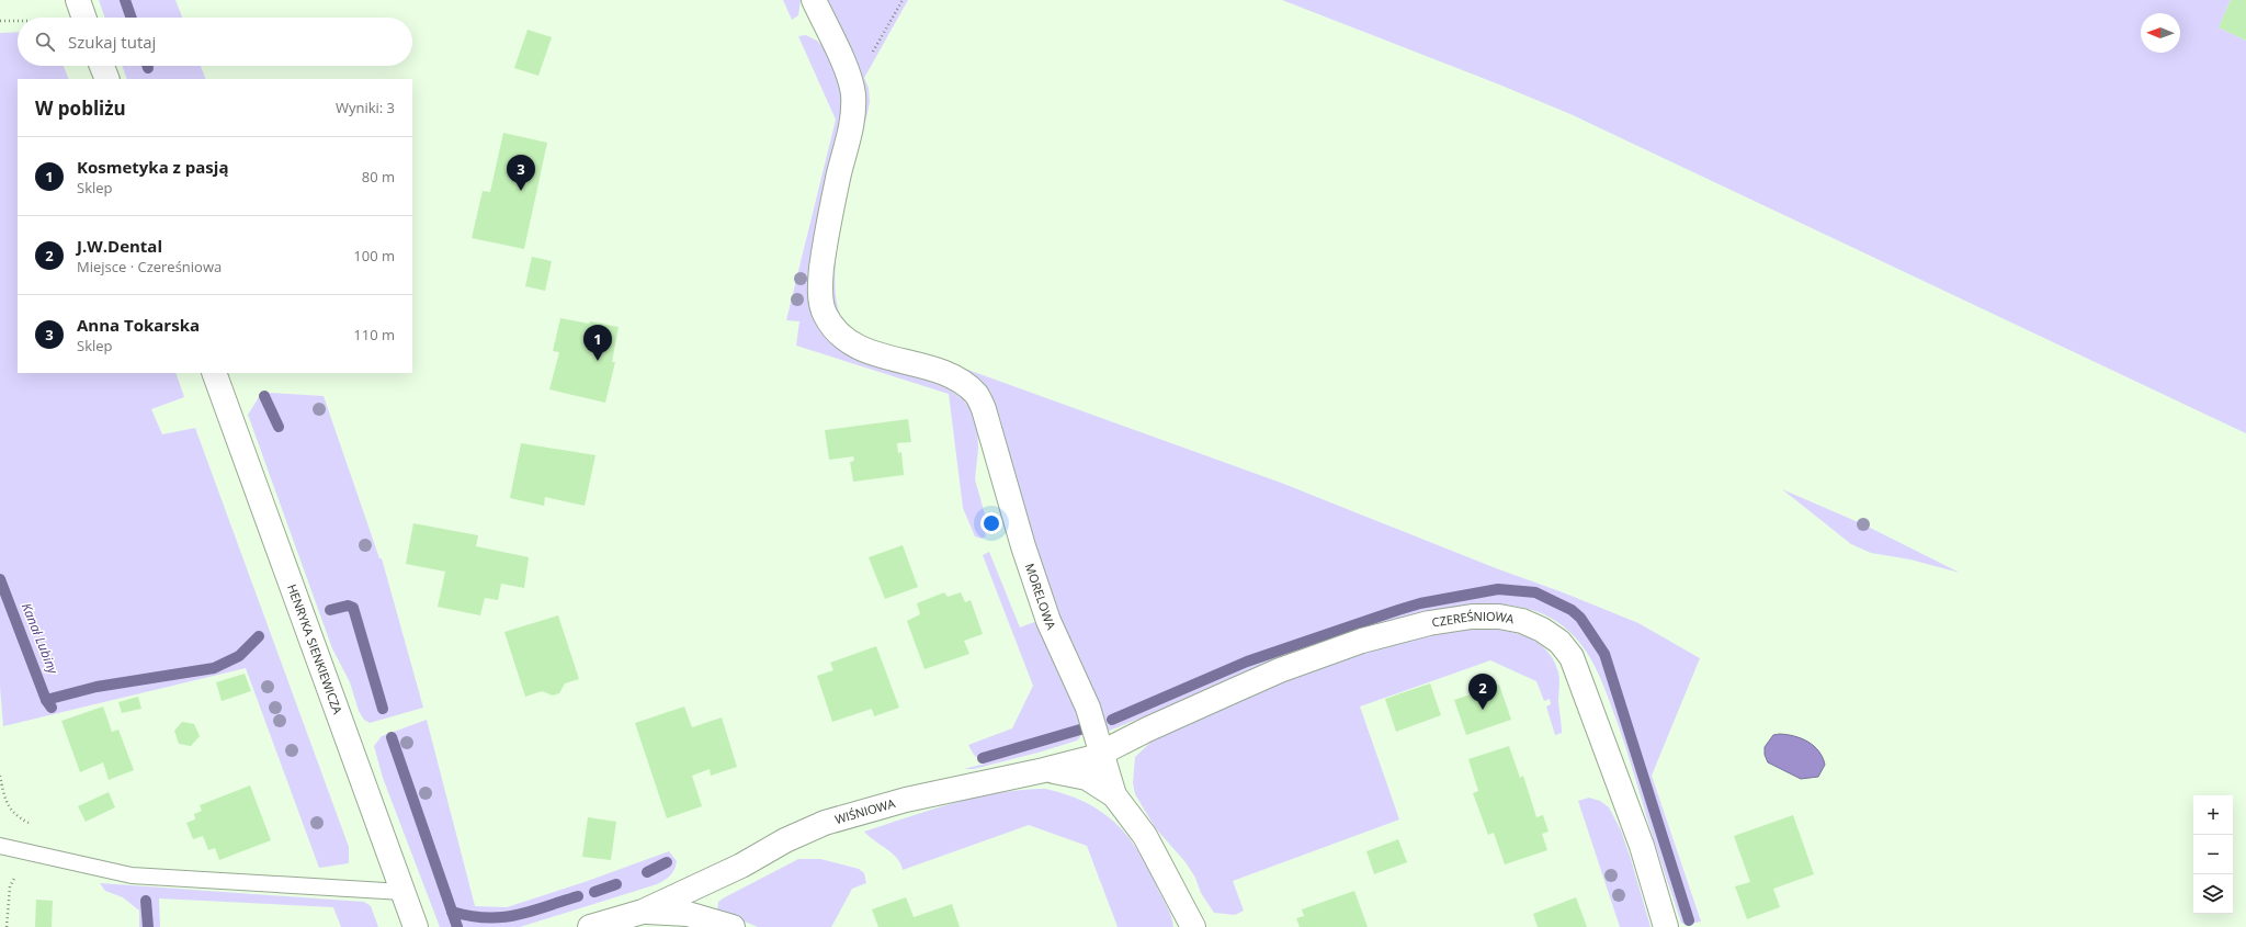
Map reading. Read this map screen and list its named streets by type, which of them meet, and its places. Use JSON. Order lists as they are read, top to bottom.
{
  "streets": {
    "street": [
      "MORELOWA",
      "CZEREŚNIOWA",
      "HENRYKA SIENKIEWICZA",
      "WIŚNIOWA"
    ]
  },
  "crossings": [
    ["MORELOWA", "CZEREŚNIOWA"],
    ["MORELOWA", "WIŚNIOWA"],
    ["CZEREŚNIOWA", "WIŚNIOWA"]
  ],
  "water": ["Kanał Lubiny"],
  "north": "left",
  "page": {
    "search": "Szukaj tutaj",
    "heading": ["W pobliżu", "Wyniki: 3"],
    "list": [
      {
        "mark": "1",
        "name": "Kosmetyka z pasją",
        "note": "Sklep",
        "value": "80 m"
      },
      {
        "mark": "2",
        "name": "J.W.Dental",
        "note": "Miejsce · Czereśniowa",
        "value": "100 m"
      },
      {
        "mark": "3",
        "name": "Anna Tokarska",
        "note": "Sklep",
        "value": "110 m"
      }
    ],
    "pins": ["3", "1", "2"],
    "map_buttons": ["+", "−"]
  }
}
